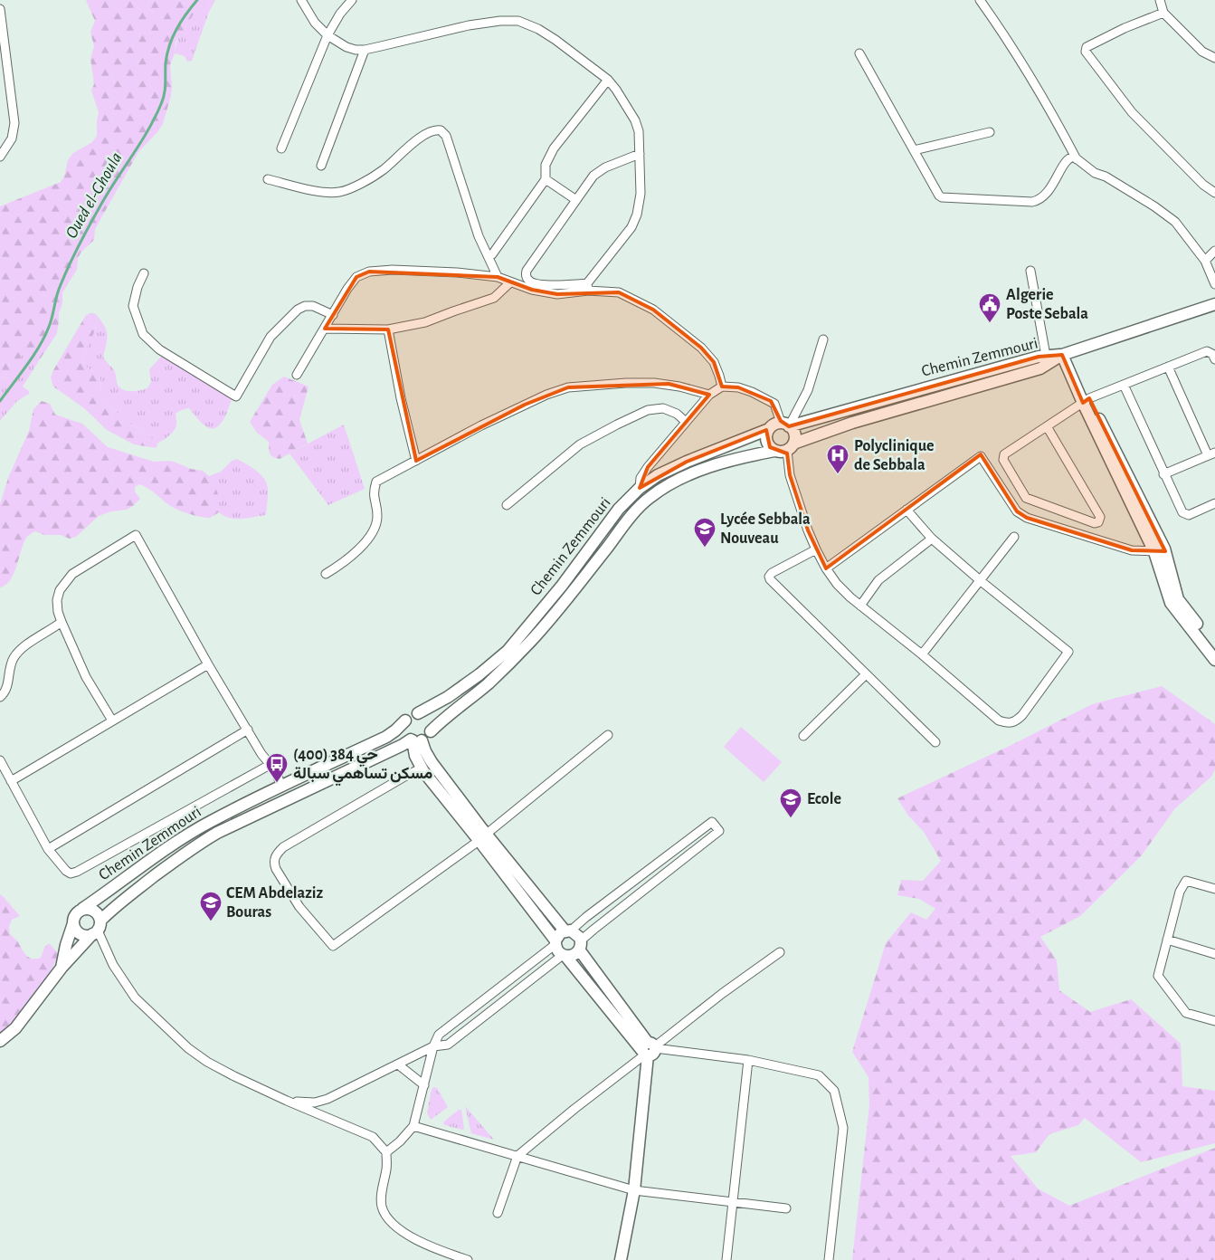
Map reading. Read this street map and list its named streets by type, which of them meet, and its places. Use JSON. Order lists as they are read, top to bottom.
{
  "streets": {
    "street": ["Chemin Zemmouri"]
  },
  "water": ["Oued el-Ghoula"],
  "places": {
    "public building": ["Algerie Poste Sebala"],
    "hospital": ["Polyclinique de Sebbala"],
    "school or university": ["Lycée Sebbala Nouveau", "Ecole", "CEM Abdelaziz Bouras"],
    "bus stop": ["حي 384 (400) مسكن تساهمي سبالة"]
  }
}
